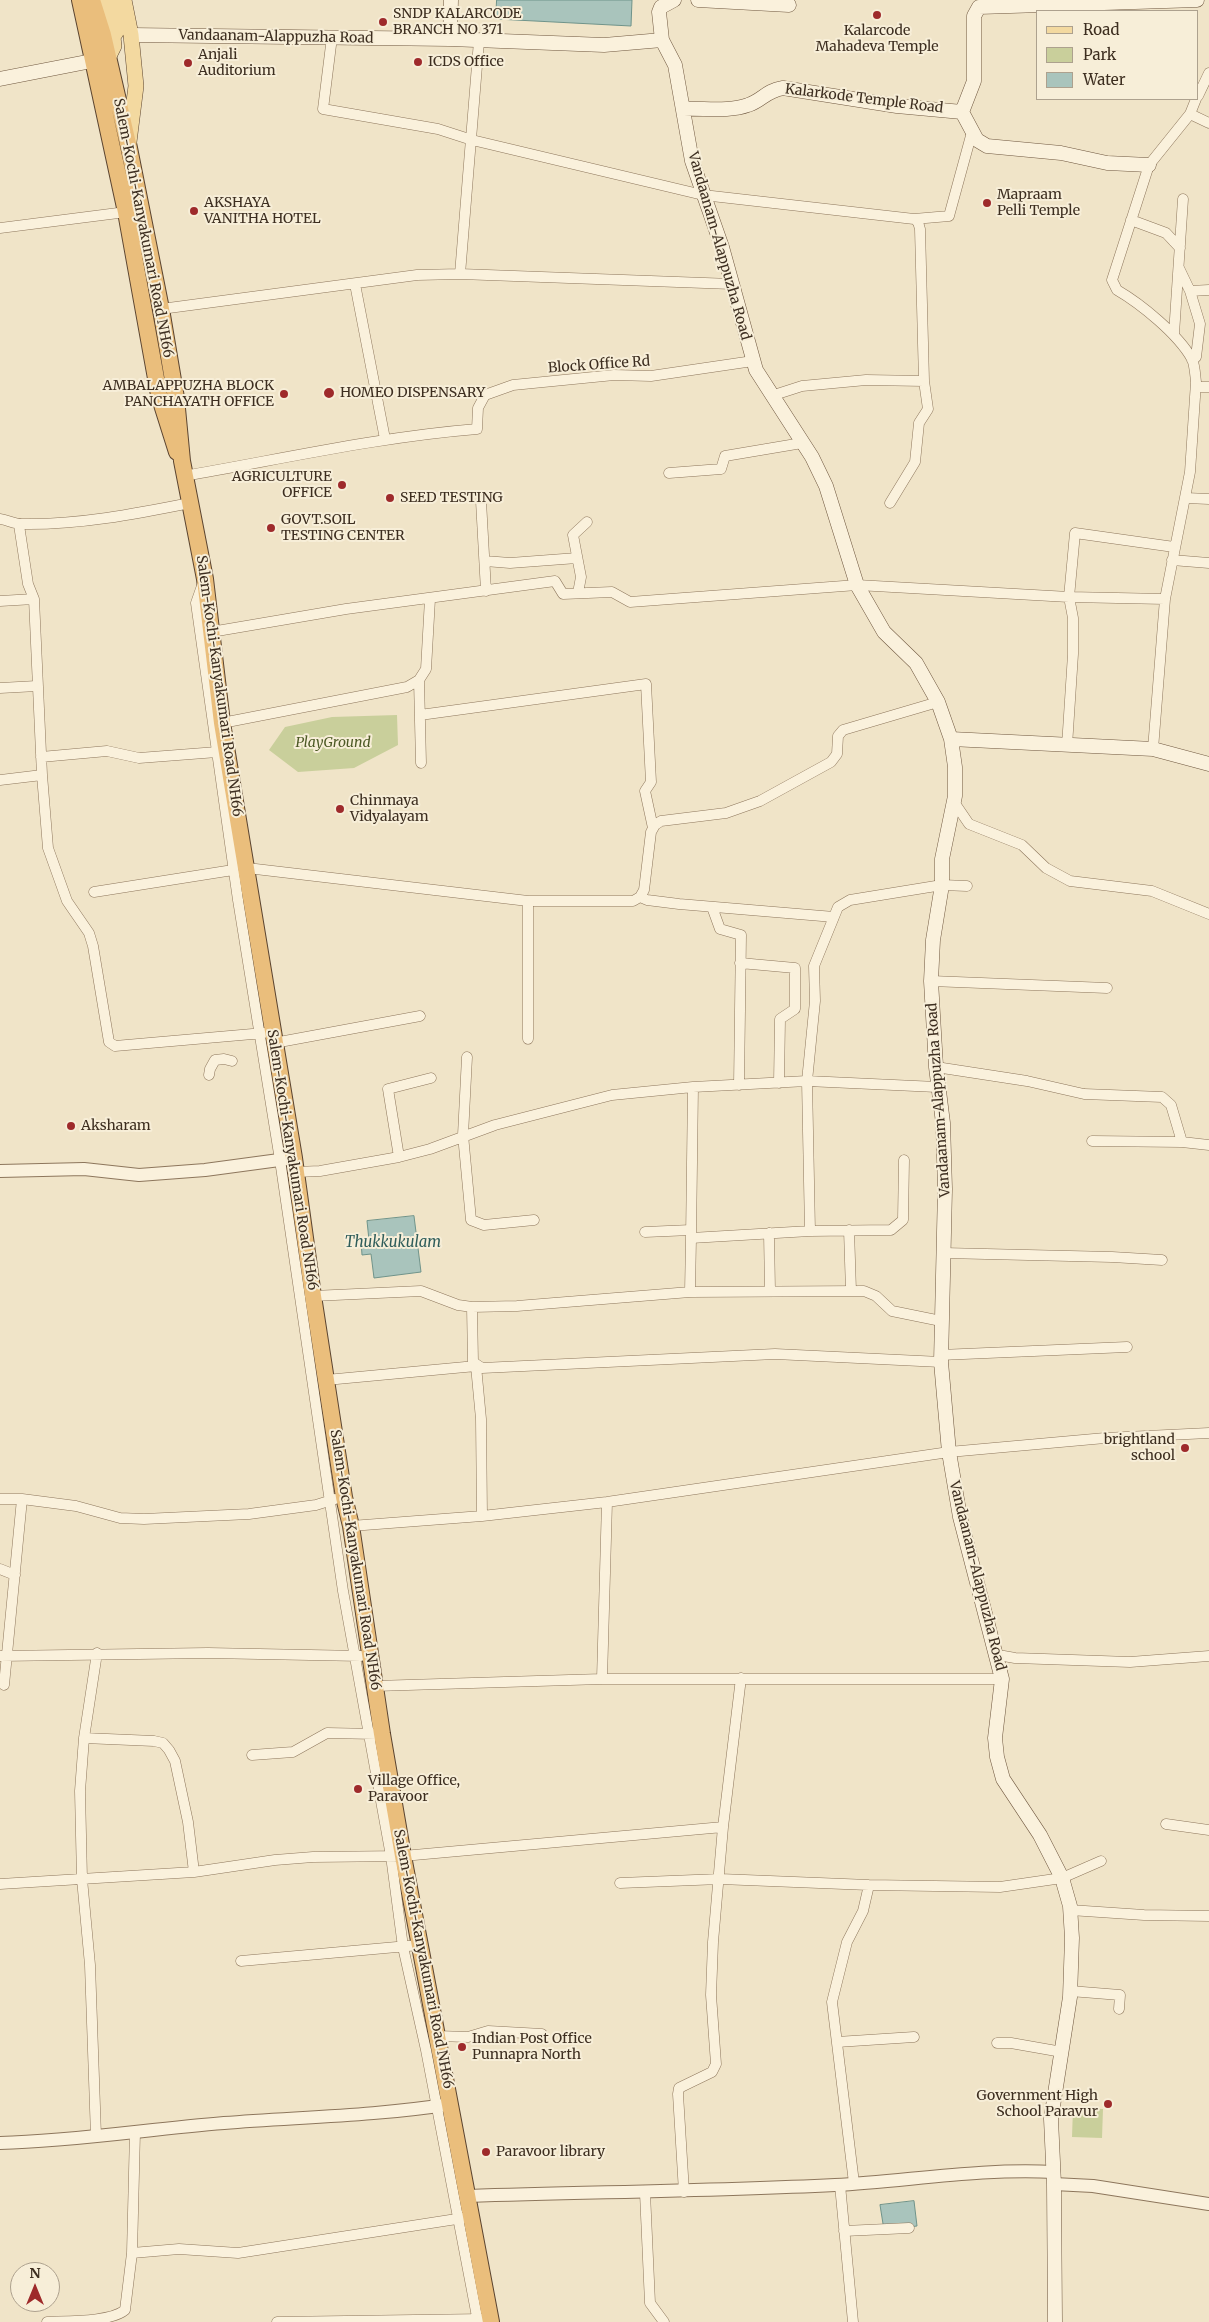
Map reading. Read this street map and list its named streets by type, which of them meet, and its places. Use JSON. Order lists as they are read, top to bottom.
{
  "streets": {
    "highway": ["Salem-Kochi-Kanyakumari Road NH66"],
    "main road": ["Vandaanam-Alappuzha Road", "Kalarkode Temple Road"],
    "street": ["Block Office Rd"]
  },
  "crossings": [
    ["Vandaanam-Alappuzha Road", "Kalarkode Temple Road"],
    ["Vandaanam-Alappuzha Road", "Block Office Rd"]
  ],
  "water": ["Thukkukulam"],
  "parks": ["PlayGround"],
  "places": [
    "Kalarcode Mahadeva Temple",
    "SNDP KALARCODE BRANCH NO 371",
    "ICDS Office",
    "Anjali Auditorium",
    "Mapraam Pelli Temple",
    "AKSHAYA VANITHA HOTEL",
    "HOMEO DISPENSARY",
    "AMBALAPPUZHA BLOCK PANCHAYATH OFFICE",
    "AGRICULTURE OFFICE",
    "SEED TESTING",
    "GOVT.SOIL TESTING CENTER",
    "Chinmaya Vidyalayam",
    "Aksharam",
    "brightland school",
    "Village Office, Paravoor",
    "Indian Post Office Punnapra North",
    "Government High School Paravur",
    "Paravoor library"
  ],
  "legend": ["Road", "Park", "Water"],
  "north": "top"
}
